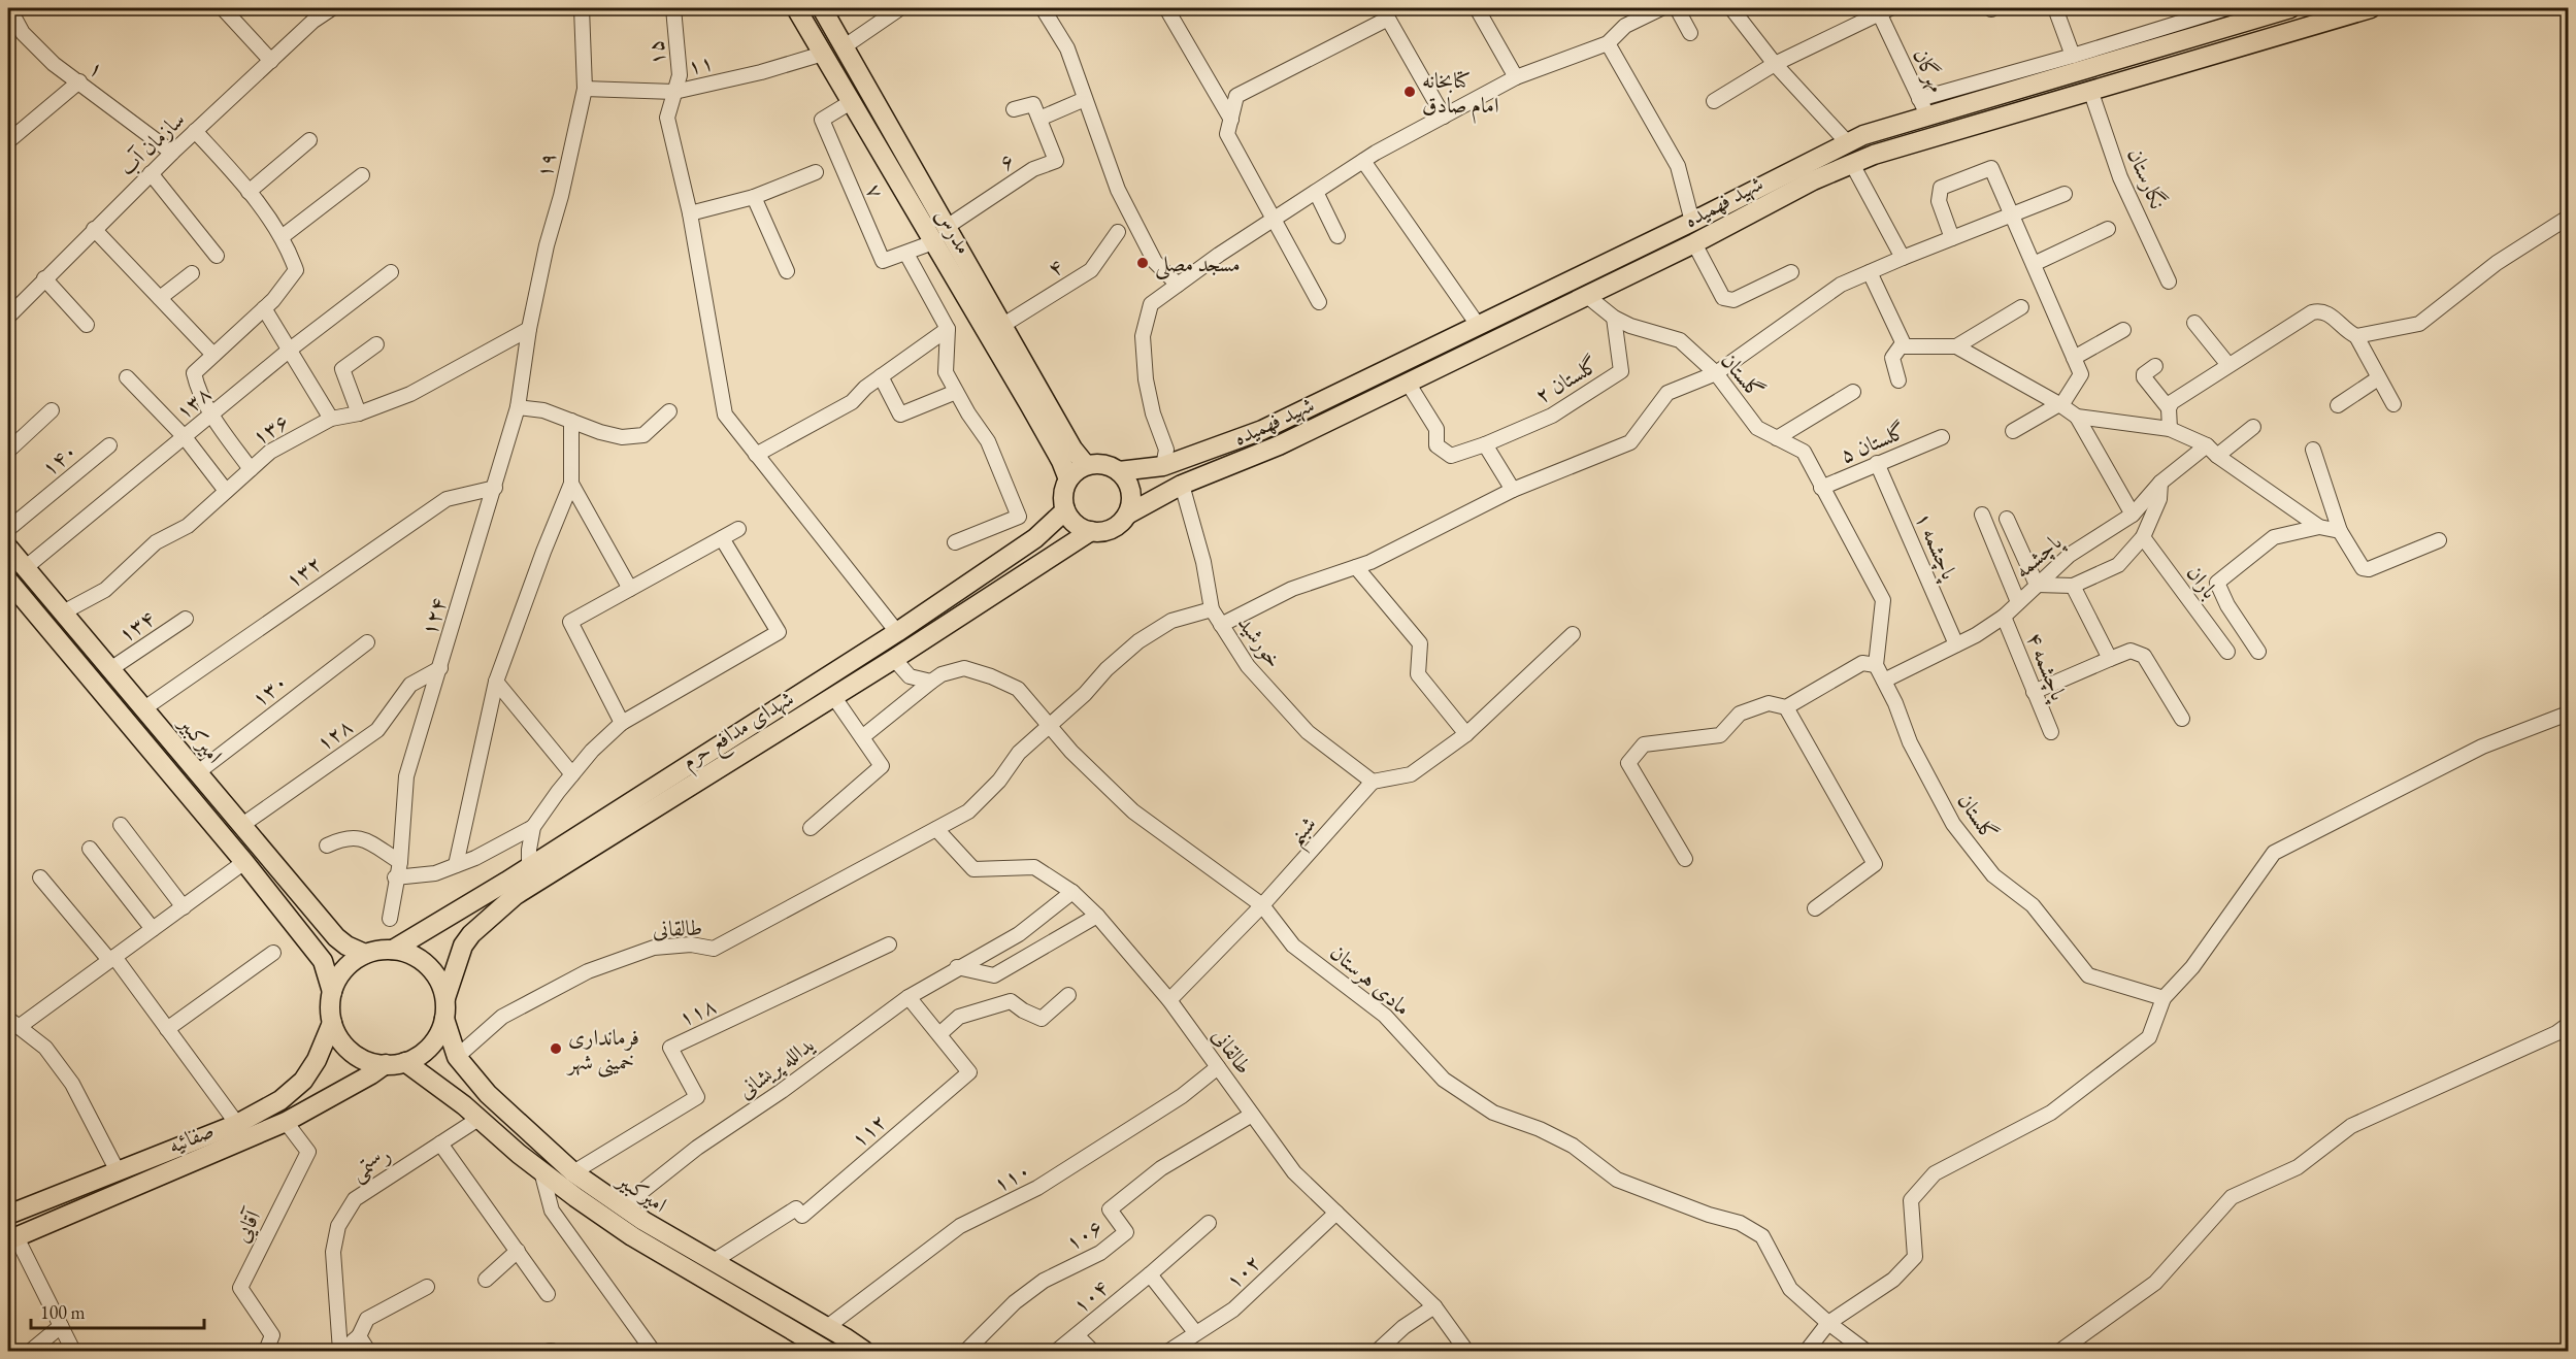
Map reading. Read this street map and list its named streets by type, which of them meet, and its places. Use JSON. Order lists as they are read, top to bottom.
{
  "streets": {
    "main road": [
      "شهید فهمیده",
      "مدرس",
      "شهدای مدافع حرم",
      "امیرکبیر",
      "صفائیه"
    ],
    "street": [
      "۱۵",
      "۱۱",
      "۱",
      "مهرگان",
      "سازمان آب",
      "۶",
      "۱۹",
      "نگارستان",
      "۷",
      "۴",
      "گلستان",
      "گلستان ۲",
      "۱۳۸",
      "۱۳۶",
      "گلستان ۵",
      "۱۴۰",
      "پاچشمه ۱",
      "پاچشمه",
      "۱۳۲",
      "باران",
      "۱۲۴",
      "۱۳۴",
      "خورشید",
      "پاچشمه ۴",
      "۱۳۰",
      "۱۲۸",
      "شبنم",
      "طالقانی",
      "مادی هرستان",
      "۱۱۸",
      "یدالله پریشانی",
      "۱۱۲",
      "رستمی",
      "۱۱۰",
      "آقایی",
      "۱۰۶",
      "۱۰۲",
      "۱۰۴"
    ]
  },
  "crossings": [
    ["۱۵", "۱۱"],
    ["۱۵", "شهدای مدافع حرم"],
    ["۱۱", "۱۹"],
    ["۱۱", "مدرس"],
    ["۱", "سازمان آب"],
    ["مهرگان", "شهید فهمیده"],
    ["۶", "مدرس"],
    ["۱۹", "۱۳۶"],
    ["۱۹", "۱۲۴"],
    ["نگارستان", "شهید فهمیده"],
    ["۷", "مدرس"],
    ["شهید فهمیده", "مدرس"],
    ["شهید فهمیده", "گلستان"],
    ["شهید فهمیده", "خورشید"],
    ["شهید فهمیده", "شهدای مدافع حرم"],
    ["مدرس", "۴"],
    ["مدرس", "شهدای مدافع حرم"],
    ["گلستان", "گلستان ۲"],
    ["گلستان", "گلستان ۵"],
    ["گلستان", "پاچشمه"],
    ["۱۳۸", "امیرکبیر"],
    ["۱۳۶", "۱۲۴"],
    ["۱۳۶", "امیرکبیر"],
    ["گلستان ۵", "پاچشمه ۱"],
    ["پاچشمه ۱", "پاچشمه"],
    ["پاچشمه", "پاچشمه ۴"],
    ["۱۳۲", "۱۲۴"],
    ["۱۳۲", "امیرکبیر"],
    ["۱۲۴", "۱۲۸"],
    ["۱۳۴", "امیرکبیر"],
    ["خورشید", "شبنم"],
    ["خورشید", "طالقانی"],
    ["۱۳۰", "امیرکبیر"],
    ["شهدای مدافع حرم", "امیرکبیر"],
    ["شهدای مدافع حرم", "صفائیه"],
    ["۱۲۸", "امیرکبیر"],
    ["امیرکبیر", "طالقانی"],
    ["امیرکبیر", "۱۱۸"],
    ["امیرکبیر", "یدالله پریشانی"],
    ["امیرکبیر", "۱۱۲"],
    ["امیرکبیر", "صفائیه"],
    ["امیرکبیر", "رستمی"],
    ["امیرکبیر", "۱۱۰"],
    ["شبنم", "طالقانی"],
    ["شبنم", "مادی هرستان"],
    ["طالقانی", "مادی هرستان"],
    ["طالقانی", "یدالله پریشانی"],
    ["طالقانی", "۱۱۰"],
    ["طالقانی", "۱۰۶"],
    ["طالقانی", "۱۰۲"],
    ["یدالله پریشانی", "۱۱۲"],
    ["صفائیه", "آقایی"]
  ],
  "places": ["کتابخانه امام صادق", "مسجد مصلی", "فرمانداری خمینی شهر"],
  "scale_bar": "100 m"
}
